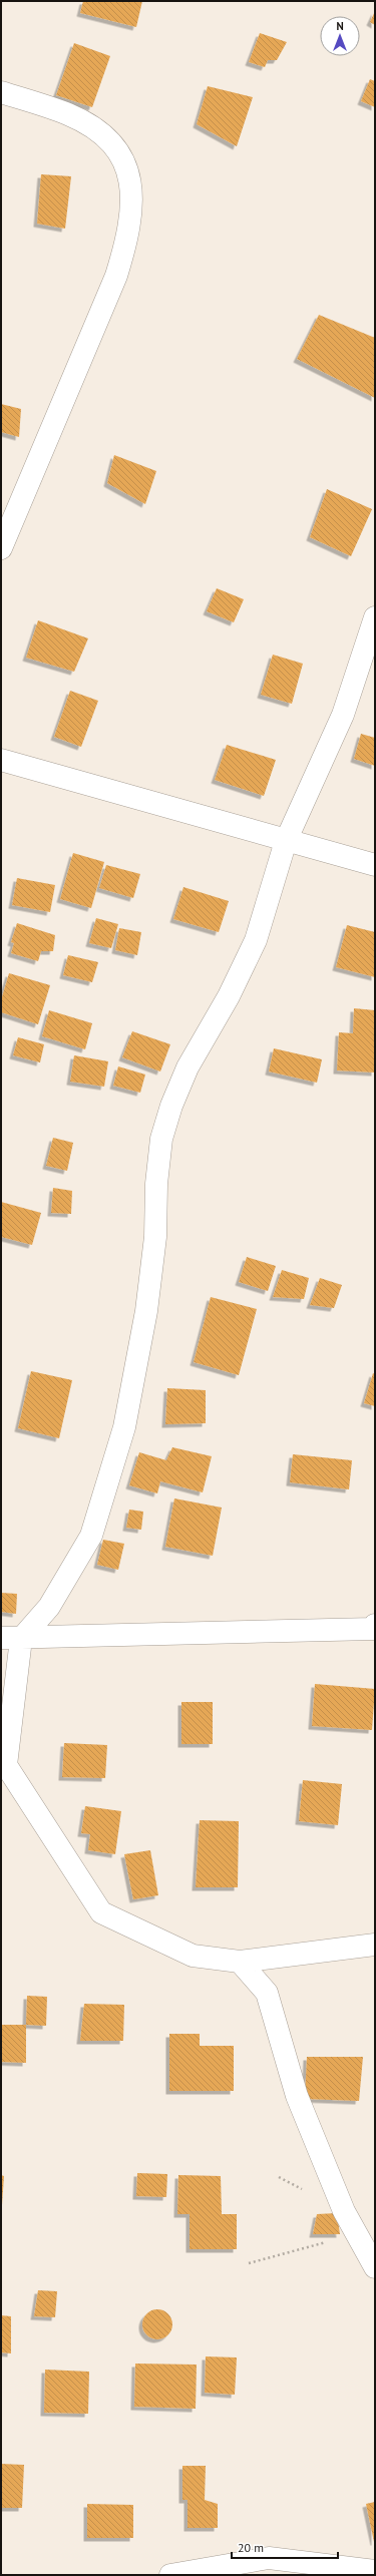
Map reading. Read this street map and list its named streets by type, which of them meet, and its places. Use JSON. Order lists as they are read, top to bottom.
{
  "scale_bar": "20 m",
  "north": "top"
}
